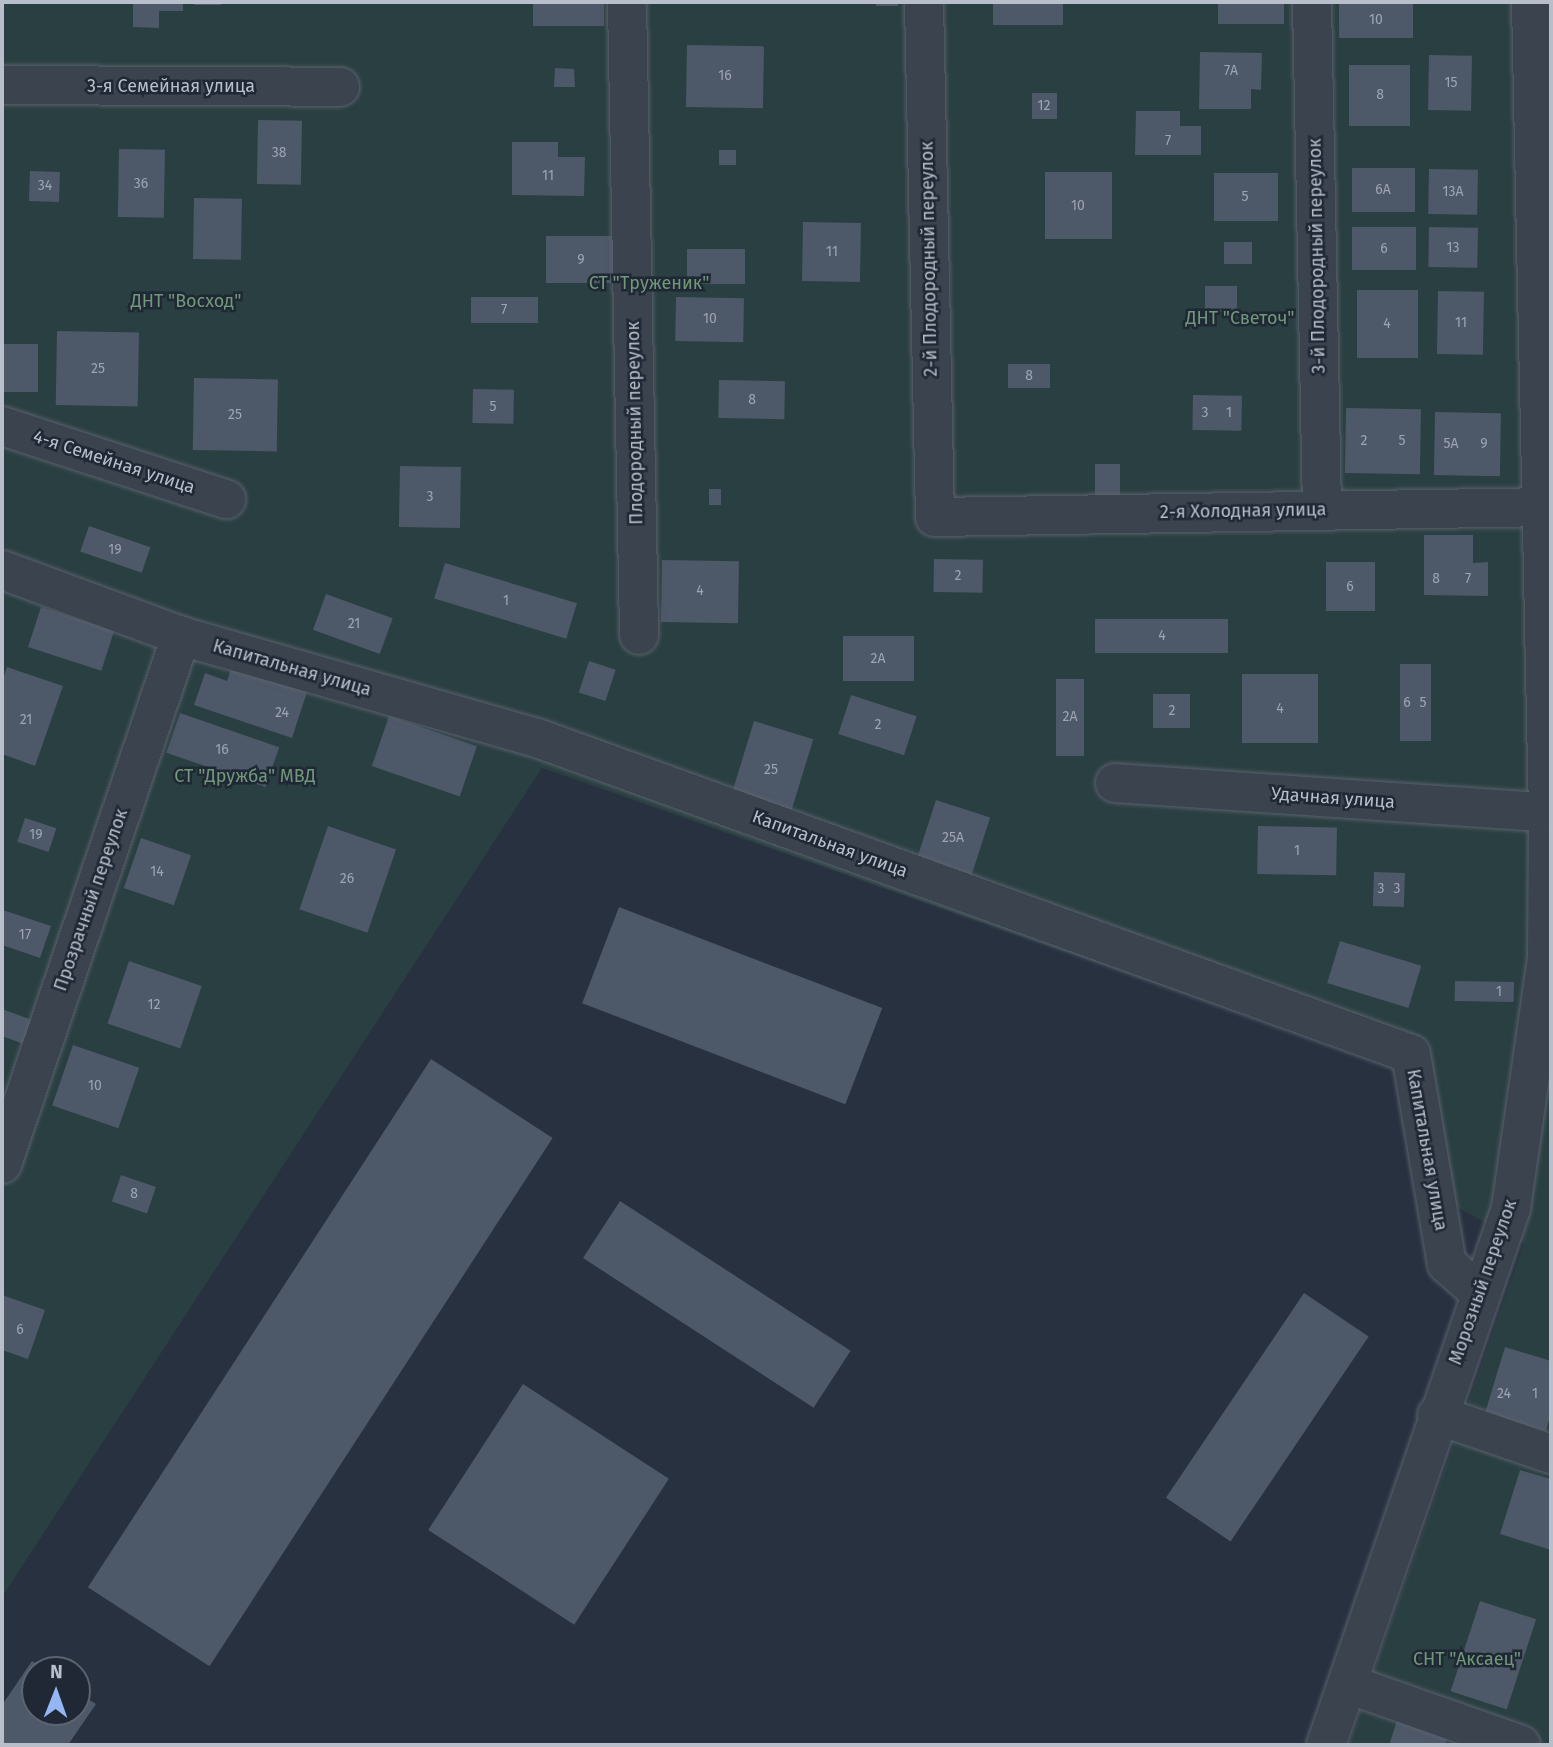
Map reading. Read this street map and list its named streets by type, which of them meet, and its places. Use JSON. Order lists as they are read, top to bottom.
{
  "streets": {
    "street": [
      "3-я Семейная улица",
      "3-й Плодородный переулок",
      "2-й Плодородный переулок",
      "Плодородный переулок",
      "4-я Семейная улица",
      "2-я Холодная улица",
      "Капитальная улица",
      "Удачная улица",
      "Прозрачный переулок",
      "Морозный переулок"
    ]
  },
  "crossings": [
    ["3-й Плодородный переулок", "2-я Холодная улица"],
    ["2-й Плодородный переулок", "2-я Холодная улица"],
    ["2-я Холодная улица", "Морозный переулок"],
    ["Капитальная улица", "Прозрачный переулок"],
    ["Капитальная улица", "Морозный переулок"],
    ["Удачная улица", "Морозный переулок"]
  ],
  "parks": [
    "СТ \"Труженик\"",
    "ДНТ \"Восход\"",
    "ДНТ \"Светоч\"",
    "СТ \"Дружба\" МВД",
    "СНТ \"Аксаец\""
  ],
  "house_numbers": [
    "10",
    "7А",
    "16",
    "15",
    "8",
    "12",
    "7",
    "38",
    "11",
    "36",
    "34",
    "6А",
    "13А",
    "5",
    "10",
    "13",
    "6",
    "11",
    "9",
    "7",
    "10",
    "11",
    "4",
    "25",
    "8",
    "8",
    "5",
    "3",
    "1",
    "25",
    "2",
    "5",
    "5А",
    "9",
    "3",
    "19",
    "2",
    "8",
    "7",
    "6",
    "4",
    "1",
    "21",
    "4",
    "2А",
    "6",
    "5",
    "4",
    "2",
    "24",
    "2А",
    "21",
    "2",
    "16",
    "25",
    "19",
    "25А",
    "1",
    "14",
    "26",
    "3",
    "3",
    "17",
    "1",
    "12",
    "10",
    "8",
    "6",
    "24",
    "1"
  ],
  "north": "top"
}
